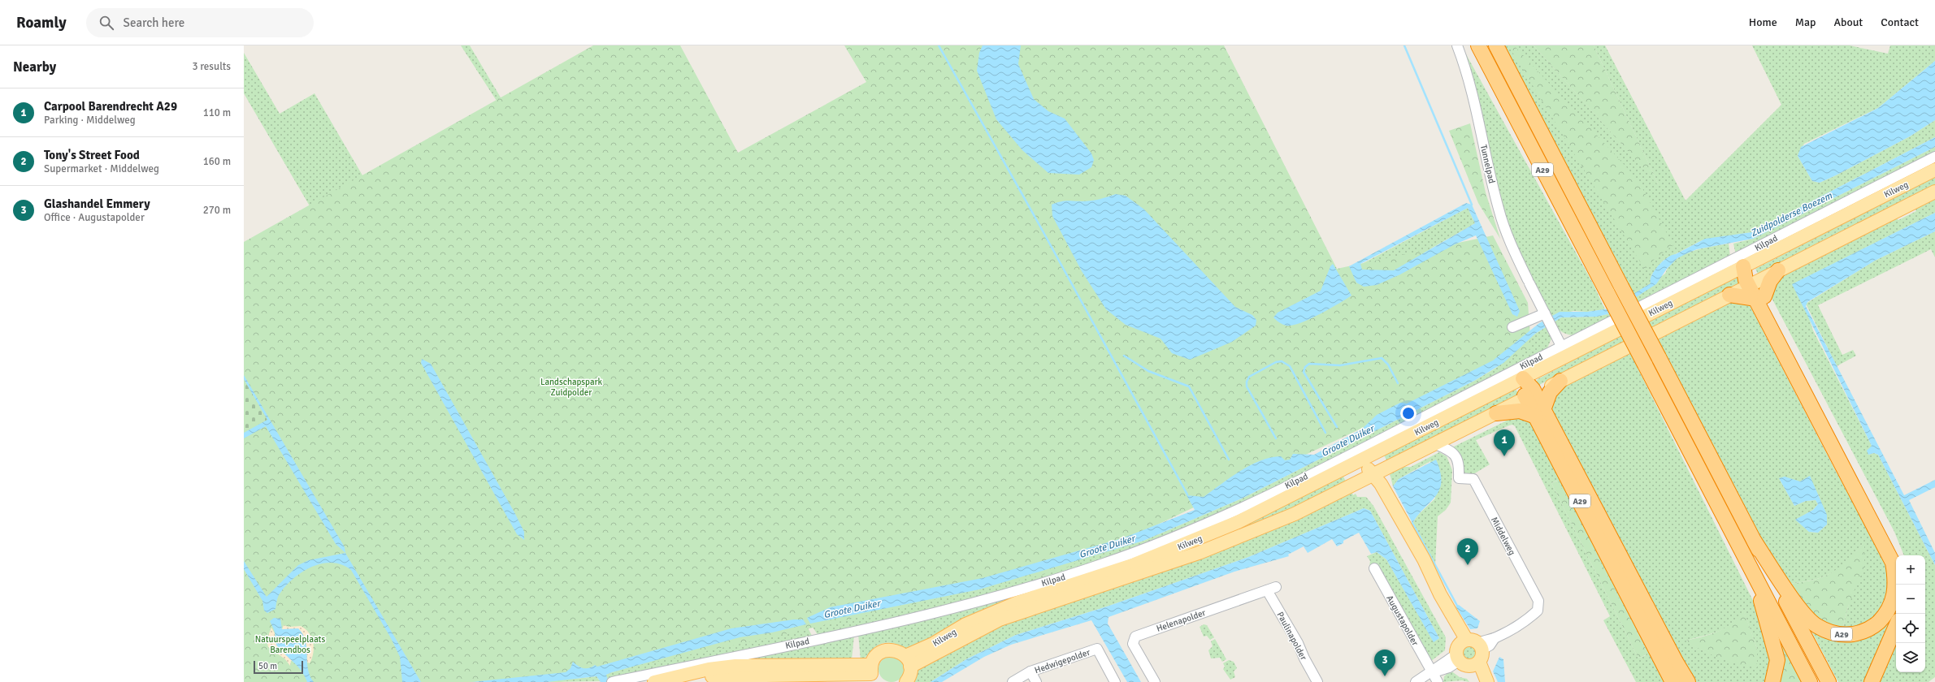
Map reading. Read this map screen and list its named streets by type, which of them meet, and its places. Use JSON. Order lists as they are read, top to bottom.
{
  "streets": {
    "highway": ["A29"],
    "main road": ["Kilweg"],
    "street": [
      "Tunnelpad",
      "Kilpad",
      "Middelweg",
      "Helenapolder",
      "Augustapolder",
      "Paulinapolder",
      "Hedwigepolder"
    ]
  },
  "crossings": [
    ["Tunnelpad", "Kilpad"],
    ["A29", "Kilweg"],
    ["Kilweg", "Middelweg"],
    ["Helenapolder", "Paulinapolder"]
  ],
  "water": ["Zuidpolderse Boezem", "Groote Duiker"],
  "parks": ["Landschapspark Zuidpolder", "Natuurspeelplaats Barendbos"],
  "scale_bar": "50 m",
  "page": {
    "header": "Roamly",
    "search": "Search here",
    "nav": [
      "Home",
      "Map",
      "About",
      "Contact"
    ],
    "heading": ["Nearby", "3 results"],
    "list": [
      {
        "mark": "1",
        "name": "Carpool Barendrecht A29",
        "note": "Parking · Middelweg",
        "value": "110 m"
      },
      {
        "mark": "2",
        "name": "Tony's Street Food",
        "note": "Supermarket · Middelweg",
        "value": "160 m"
      },
      {
        "mark": "3",
        "name": "Glashandel Emmery",
        "note": "Office · Augustapolder",
        "value": "270 m"
      }
    ],
    "pins": ["1", "2", "3"],
    "map_buttons": ["+", "−"],
    "scale": "50 m"
  }
}
